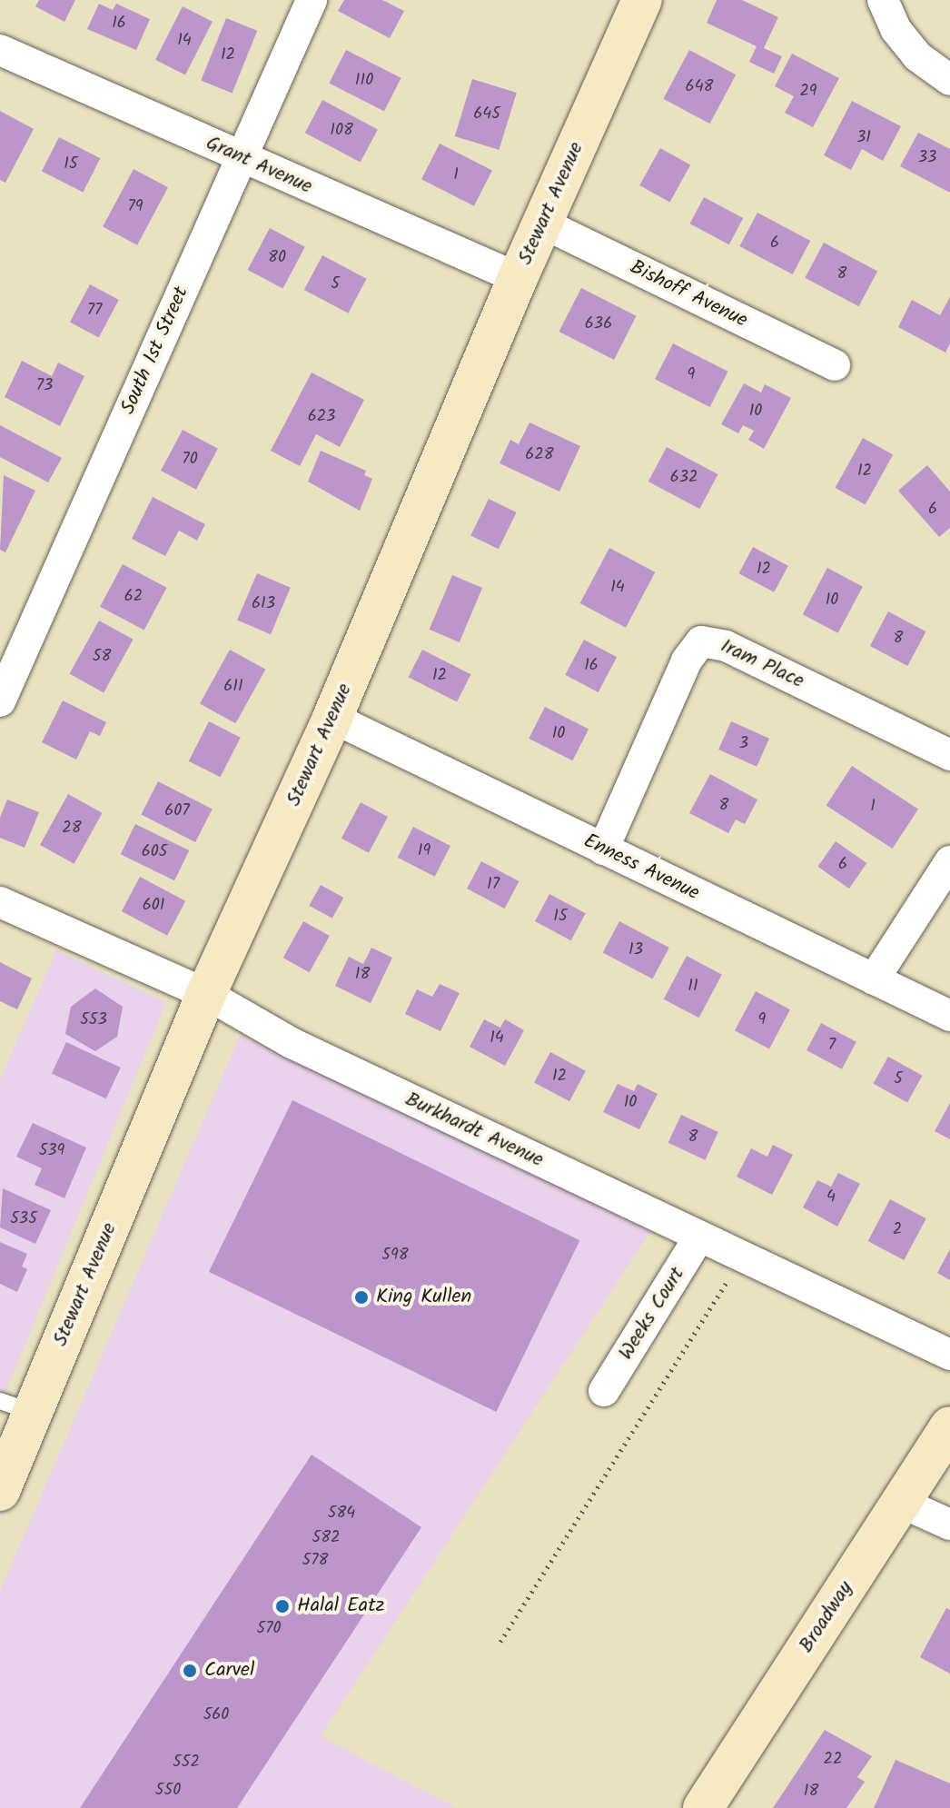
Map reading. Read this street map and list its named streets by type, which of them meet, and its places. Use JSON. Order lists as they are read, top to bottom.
{
  "streets": {
    "main road": ["Stewart Avenue", "Broadway"],
    "street": [
      "Grant Avenue",
      "Bishoff Avenue",
      "South 1st Street",
      "Iram Place",
      "Enness Avenue",
      "Burkhardt Avenue",
      "Weeks Court"
    ]
  },
  "crossings": [
    ["Grant Avenue", "Stewart Avenue"],
    ["Grant Avenue", "South 1st Street"],
    ["Stewart Avenue", "Bishoff Avenue"],
    ["Stewart Avenue", "Enness Avenue"],
    ["Stewart Avenue", "Burkhardt Avenue"],
    ["Iram Place", "Enness Avenue"],
    ["Burkhardt Avenue", "Weeks Court"]
  ],
  "places": ["King Kullen", "Halal Eatz", "Carvel"],
  "house_numbers": [
    "16",
    "14",
    "12",
    "110",
    "648",
    "29",
    "645",
    "108",
    "31",
    "33",
    "15",
    "1",
    "79",
    "6",
    "80",
    "8",
    "5",
    "77",
    "636",
    "9",
    "73",
    "10",
    "623",
    "628",
    "70",
    "12",
    "632",
    "6",
    "12",
    "14",
    "62",
    "10",
    "613",
    "8",
    "58",
    "16",
    "12",
    "611",
    "10",
    "3",
    "8",
    "1",
    "607",
    "28",
    "19",
    "605",
    "6",
    "17",
    "601",
    "15",
    "13",
    "18",
    "11",
    "553",
    "9",
    "14",
    "7",
    "12",
    "5",
    "10",
    "8",
    "539",
    "4",
    "535",
    "2",
    "598",
    "584",
    "582",
    "578",
    "570",
    "560",
    "22",
    "552",
    "550",
    "18"
  ]
}
